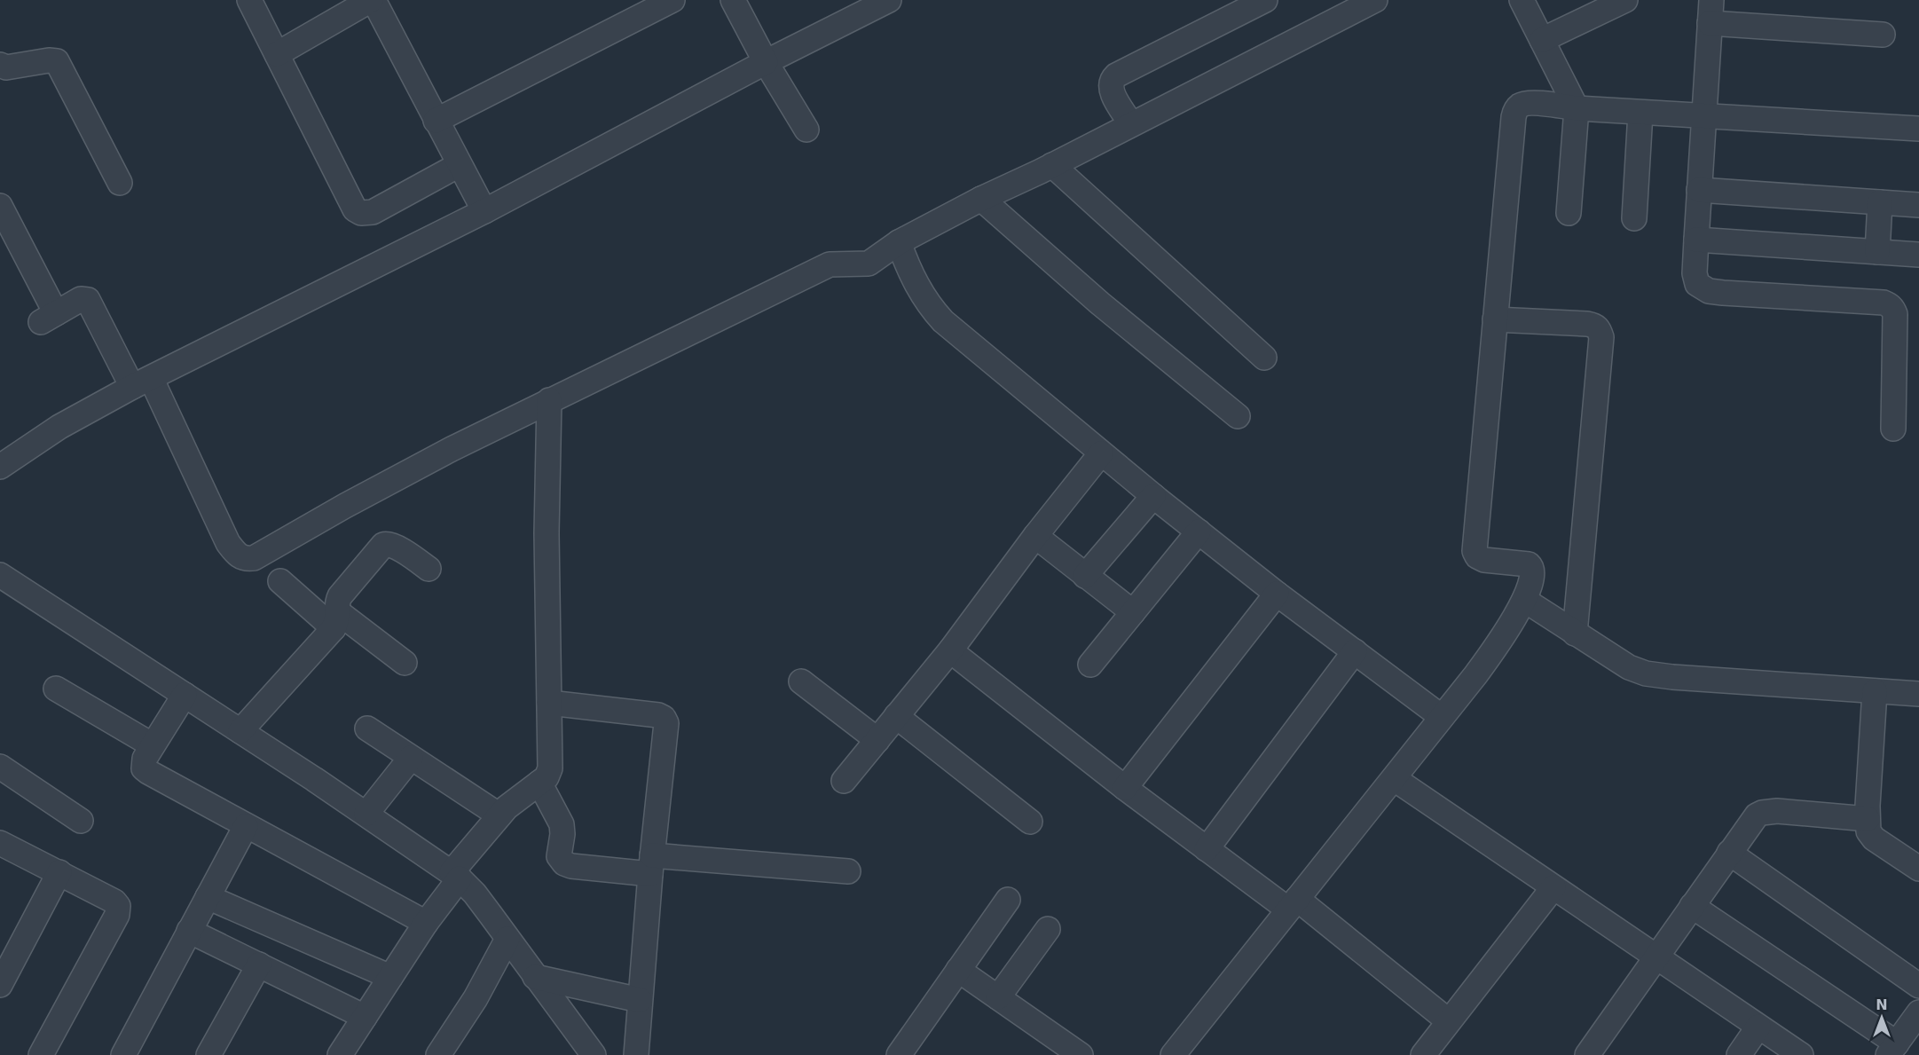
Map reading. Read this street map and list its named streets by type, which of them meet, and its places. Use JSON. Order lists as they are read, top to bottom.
{
  "north": "top"
}
